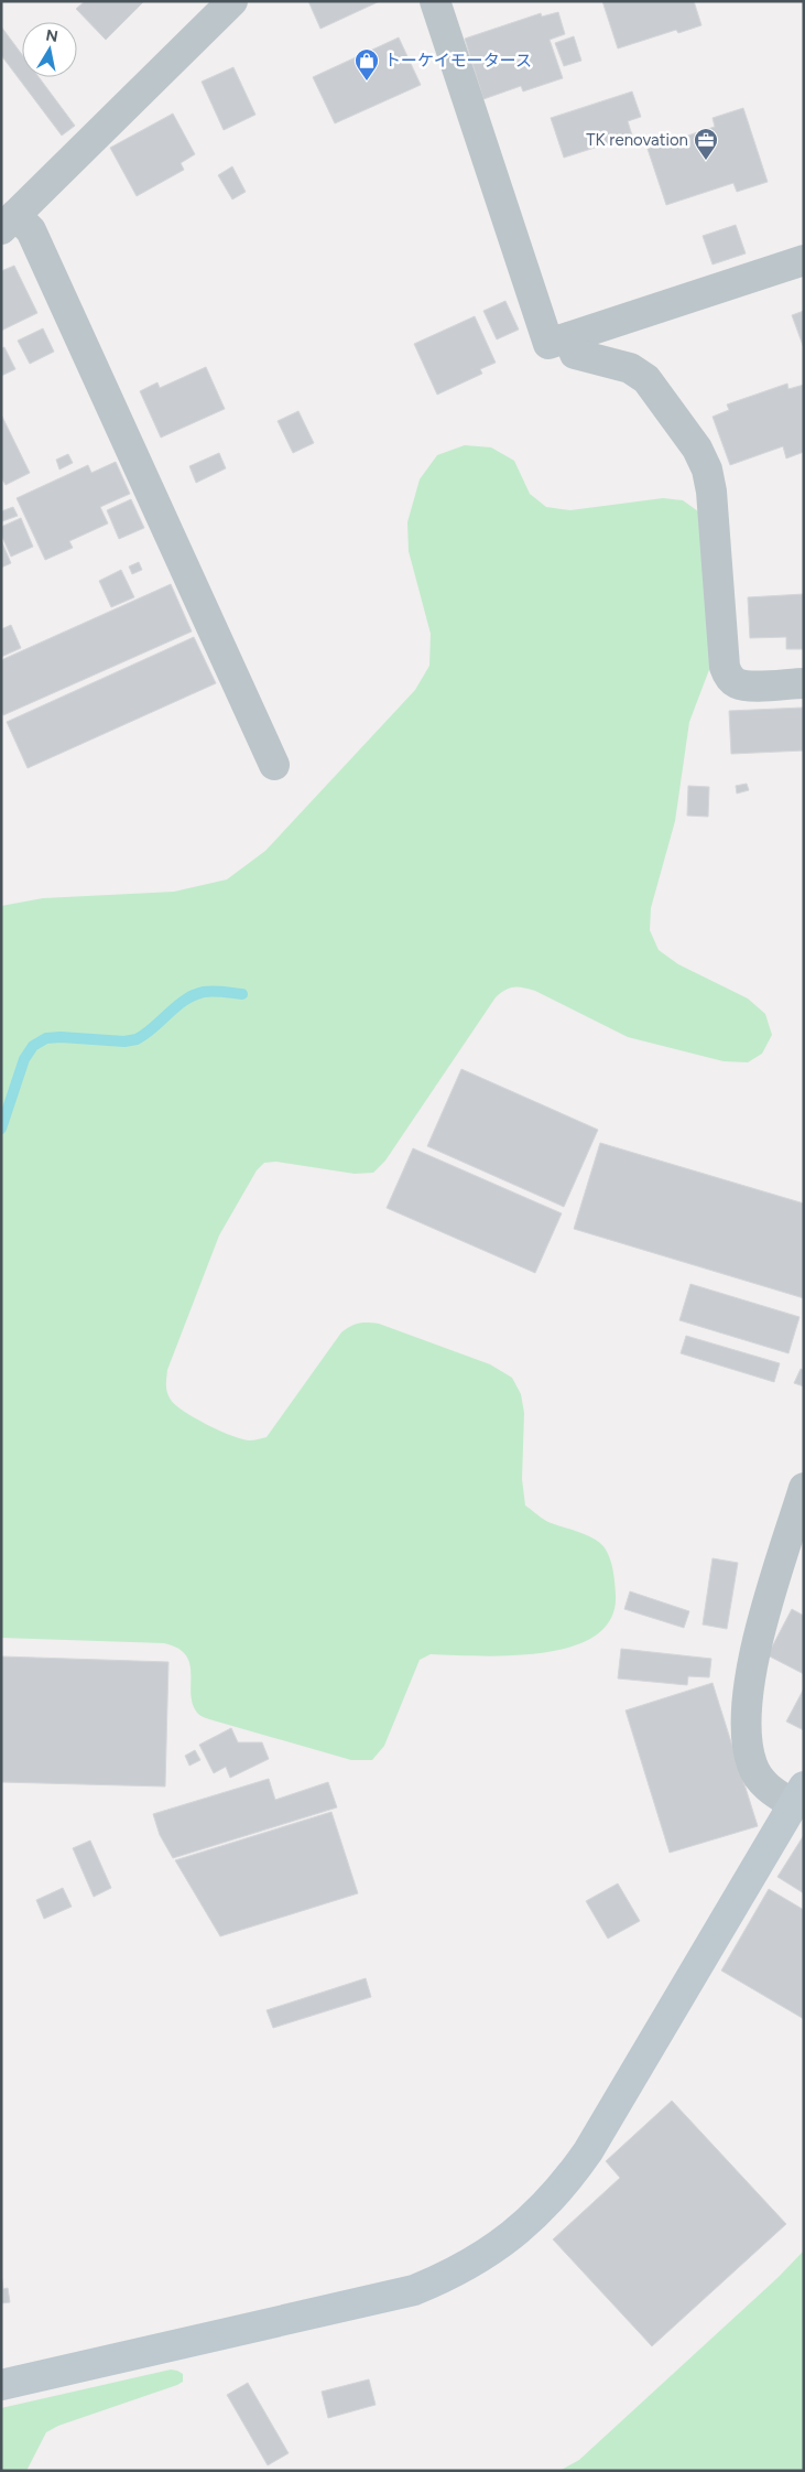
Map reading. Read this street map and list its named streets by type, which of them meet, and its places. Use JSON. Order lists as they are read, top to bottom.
{
  "places": {
    "shop": ["トーケイモータース"],
    "office": ["TK renovation"]
  },
  "north": "top"
}
